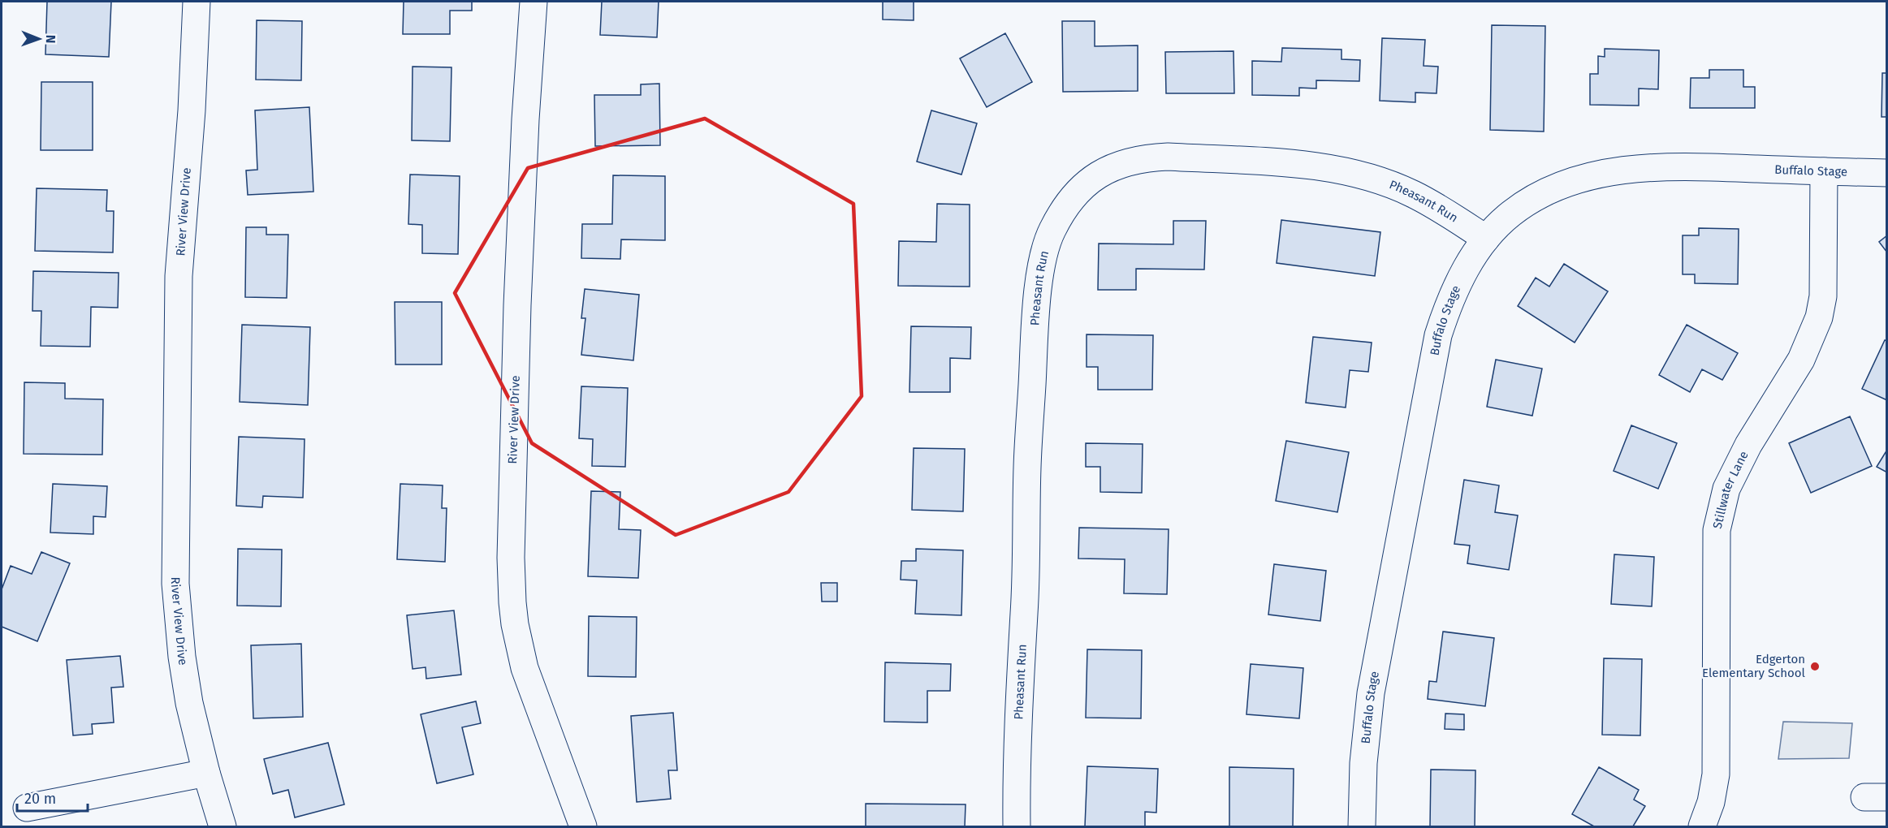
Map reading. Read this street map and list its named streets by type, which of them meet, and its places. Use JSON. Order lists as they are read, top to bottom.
{
  "streets": {
    "street": [
      "Buffalo Stage",
      "Pheasant Run",
      "River View Drive",
      "Stillwater Lane"
    ]
  },
  "crossings": [
    ["Buffalo Stage", "Pheasant Run"],
    ["Buffalo Stage", "Stillwater Lane"]
  ],
  "places": ["Edgerton Elementary School"],
  "scale_bar": "20 m",
  "north": "right"
}
